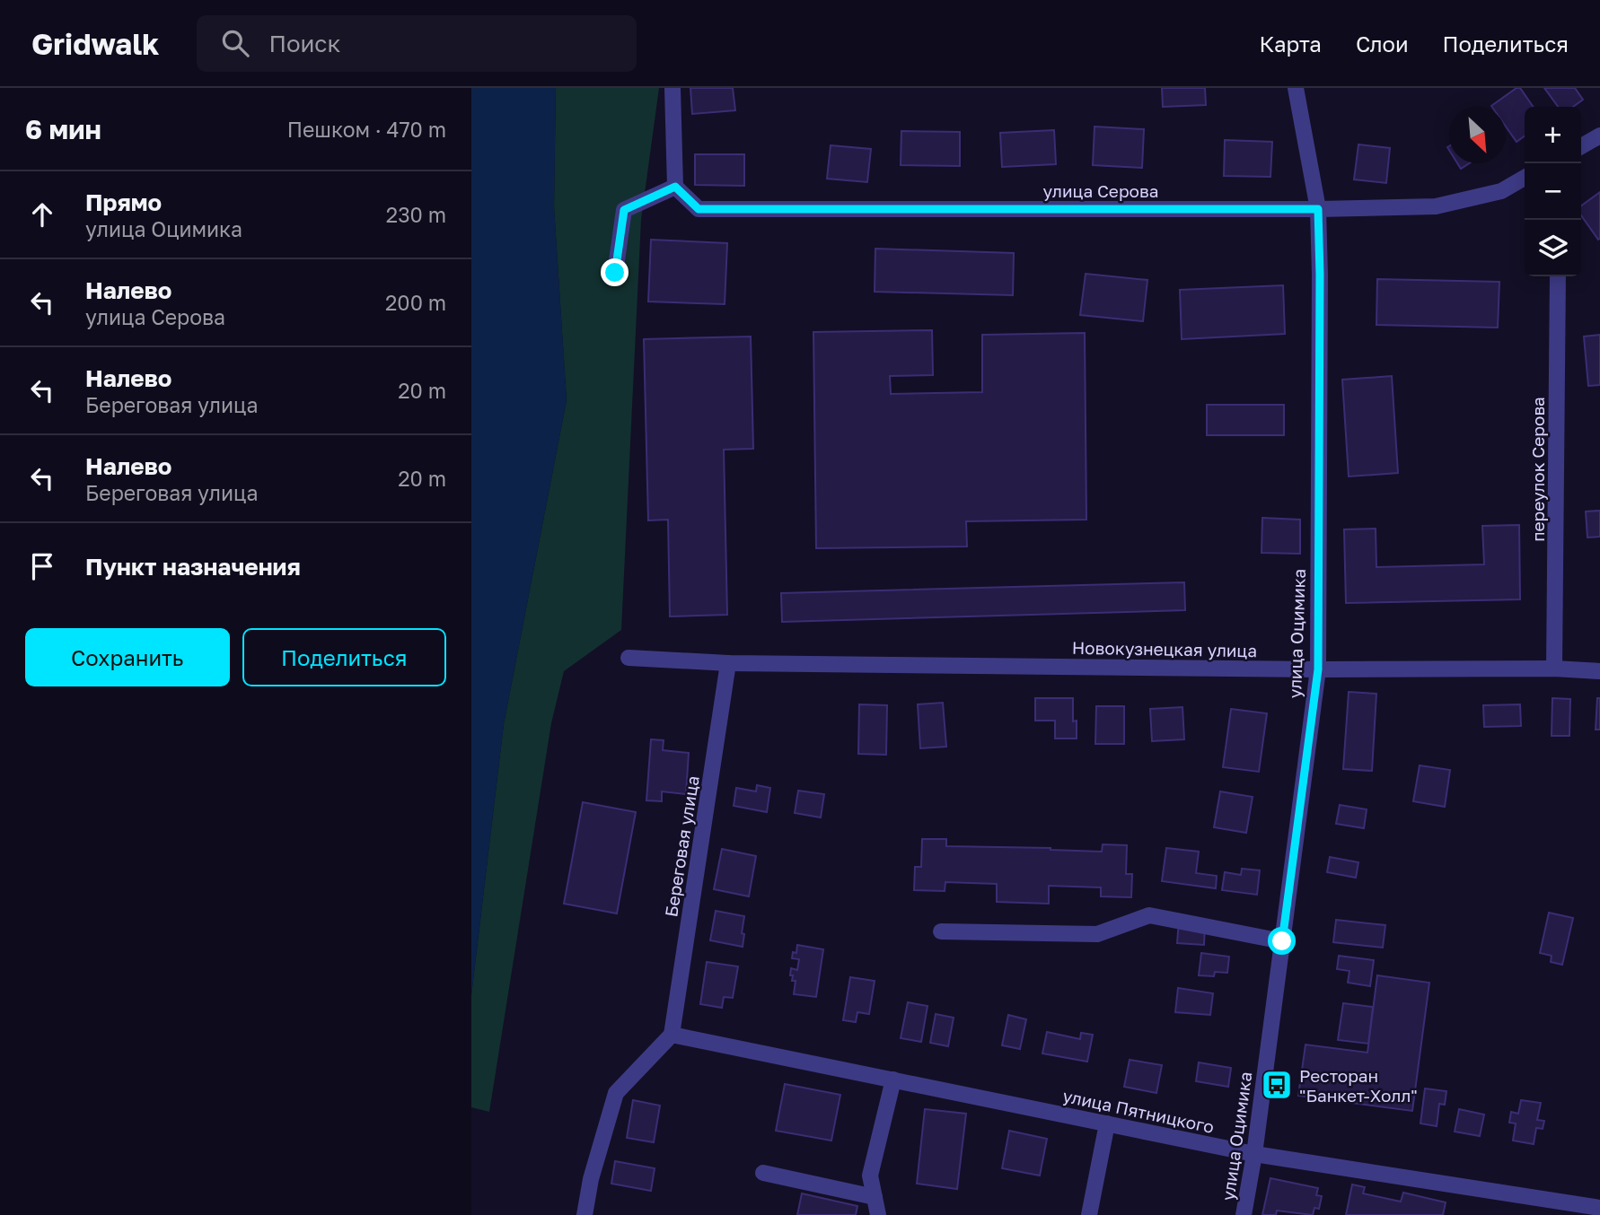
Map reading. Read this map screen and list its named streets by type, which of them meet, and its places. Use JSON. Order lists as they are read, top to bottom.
{
  "streets": {
    "street": [
      "улица Серова",
      "переулок Серова",
      "улица Оцимика",
      "Новокузнецкая улица",
      "Береговая улица",
      "улица Пятницкого"
    ]
  },
  "crossings": [
    ["улица Серова", "улица Оцимика"],
    ["переулок Серова", "Новокузнецкая улица"],
    ["улица Оцимика", "Новокузнецкая улица"],
    ["улица Оцимика", "улица Пятницкого"],
    ["Новокузнецкая улица", "Береговая улица"],
    ["Береговая улица", "улица Пятницкого"]
  ],
  "places": {
    "bus stop": ["Ресторан \"Банкет-Холл\""]
  },
  "north": "bottom right",
  "page": {
    "header": "Gridwalk",
    "search": "Поиск",
    "nav": ["Карта", "Слои", "Поделиться"],
    "heading": ["6 мин", "Пешком · 470 m"],
    "map_buttons": ["+", "−"],
    "list": [
      ["Прямо", "улица Оцимика", "230 m"],
      ["Налево", "улица Серова", "200 m"],
      ["Налево", "Береговая улица", "20 m"],
      ["Налево", "Береговая улица", "20 m"],
      "Пункт назначения"
    ],
    "buttons": ["Сохранить", "Поделиться"]
  }
}
